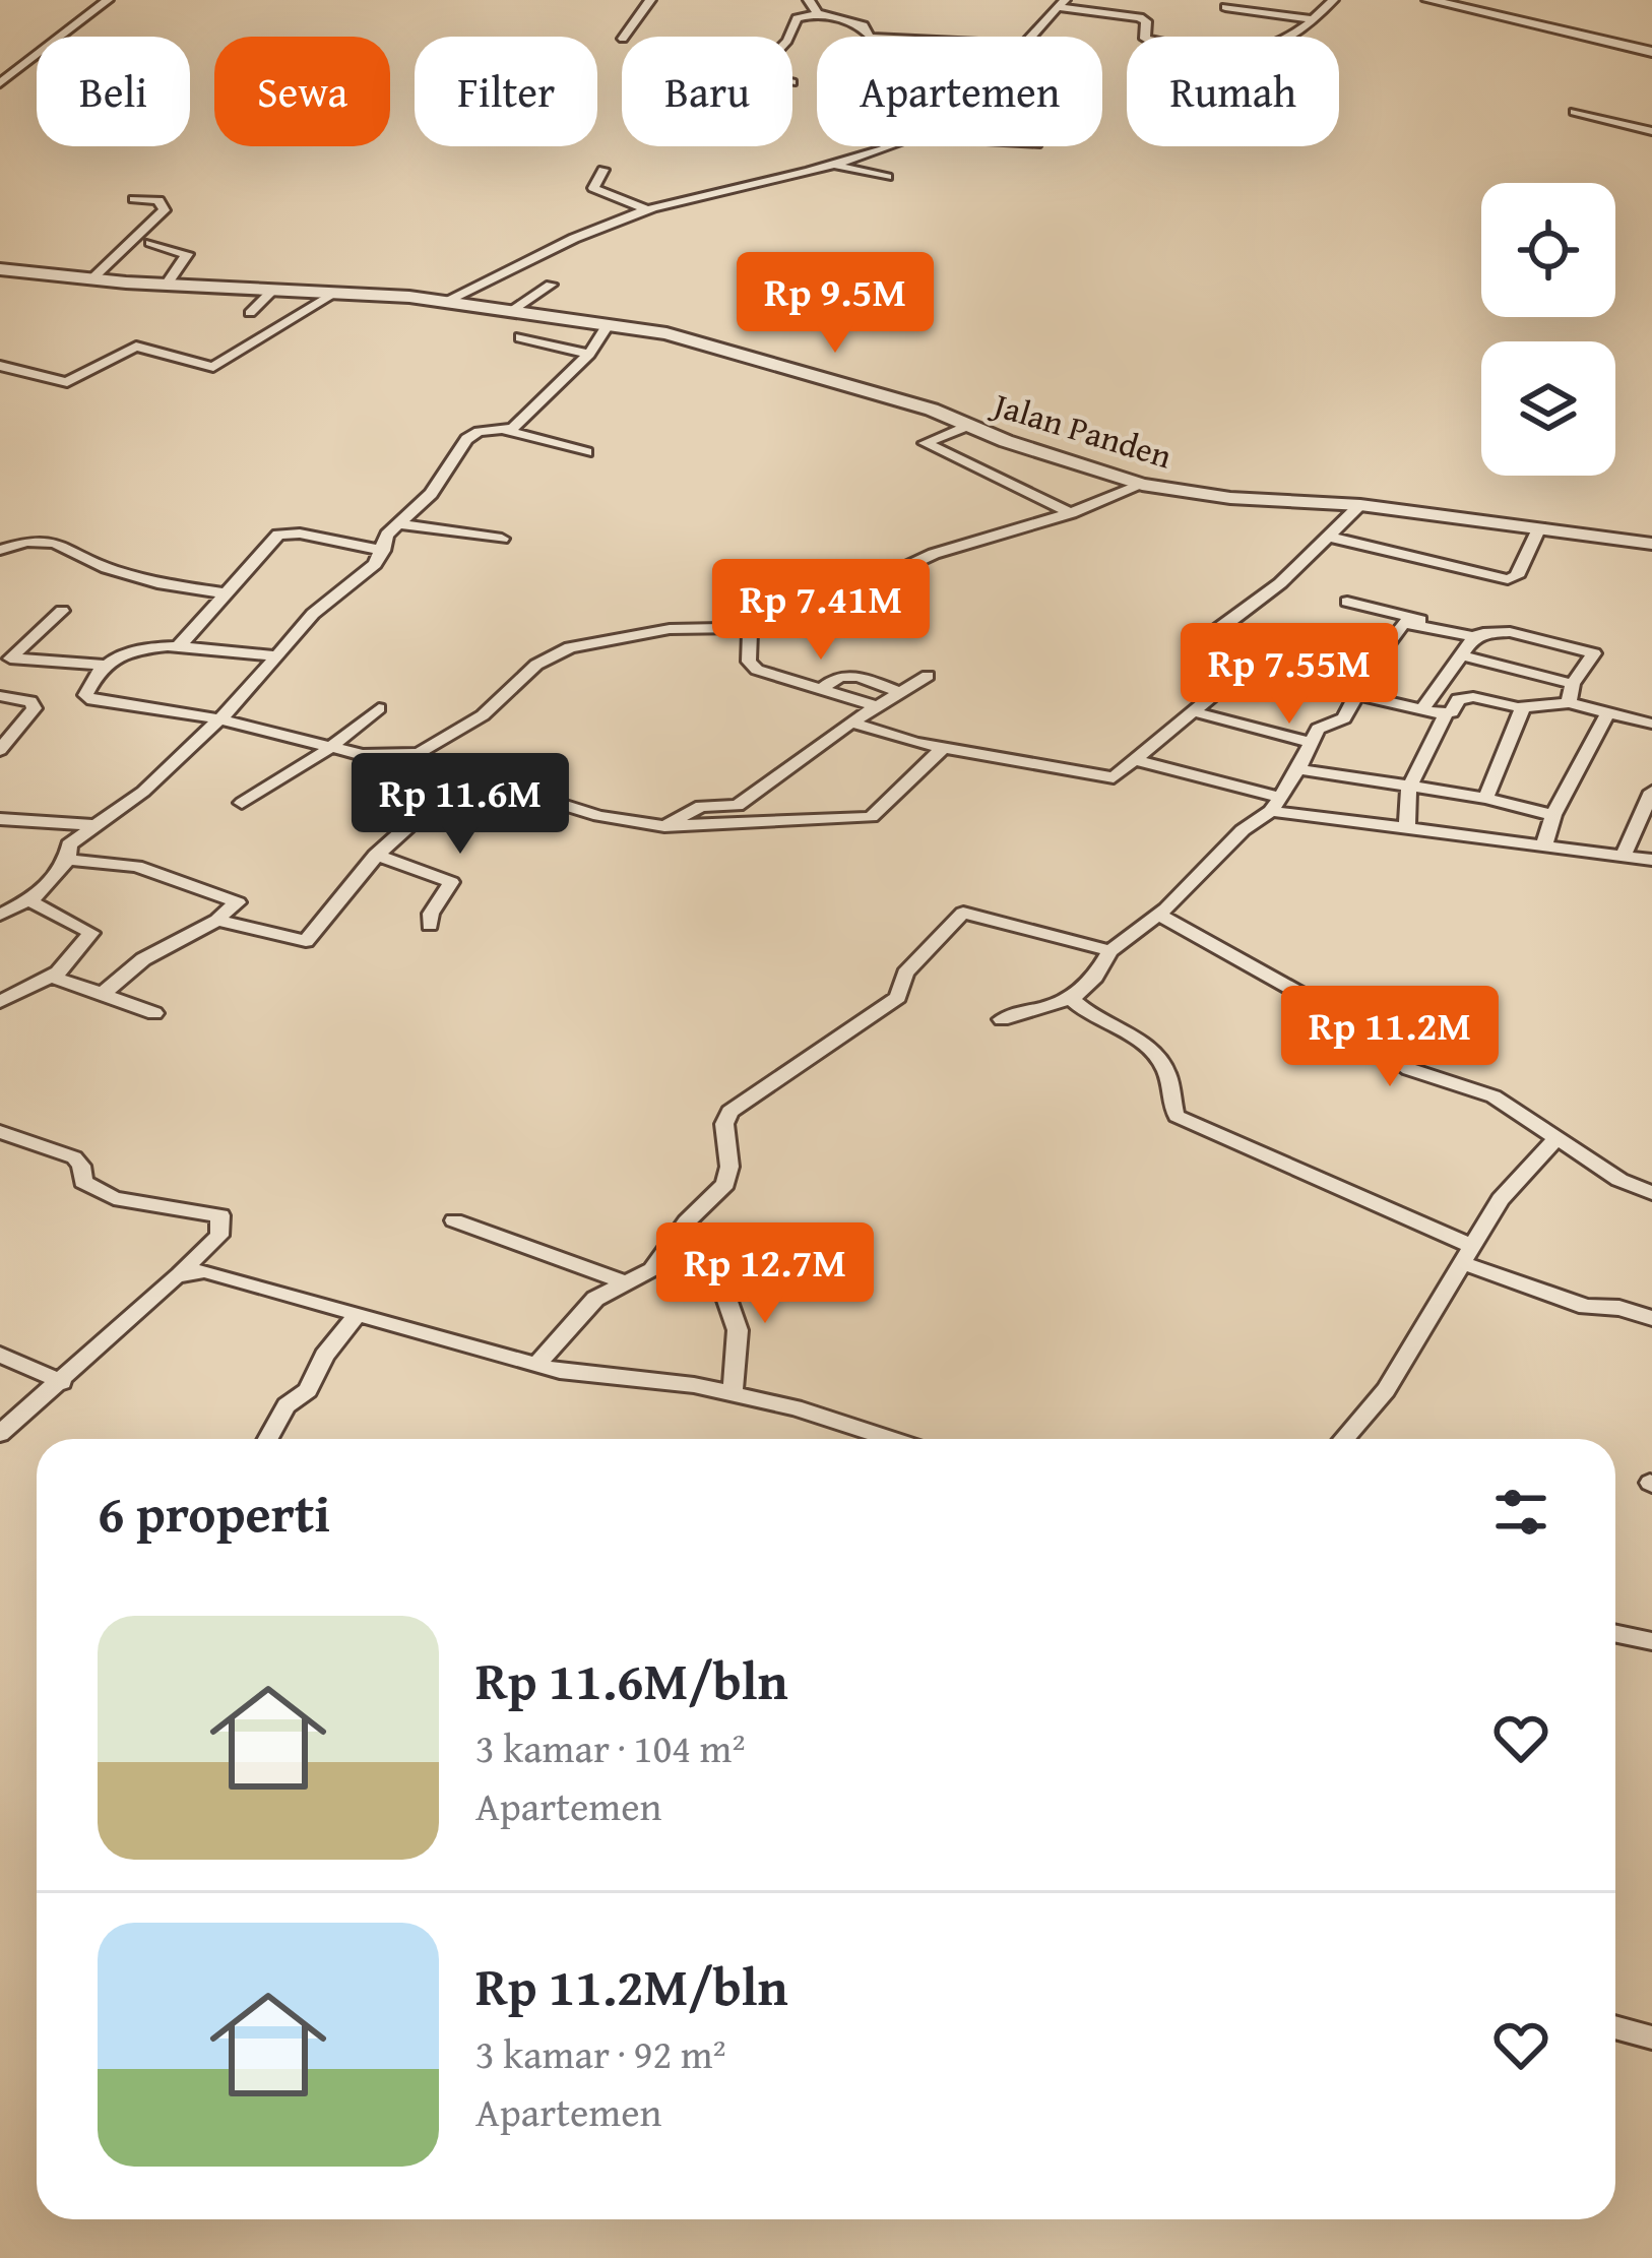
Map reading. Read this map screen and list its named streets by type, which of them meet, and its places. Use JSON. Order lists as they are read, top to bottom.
{
  "streets": {
    "street": ["Jalan Panden"]
  },
  "page": {
    "chip": [
      "Beli",
      "Sewa",
      "Filter",
      "Baru",
      "Apartemen",
      "Rumah"
    ],
    "price": [
      "Rp 9.5M",
      "Rp 7.41M",
      "Rp 7.55M",
      "Rp 11.6M",
      "Rp 11.2M",
      "Rp 12.7M"
    ],
    "heading": "6 properti",
    "list": [
      {
        "name": "Rp 11.6M/bln",
        "note": "3 kamar · 104 m² · Apartemen"
      },
      {
        "name": "Rp 11.2M/bln",
        "note": "3 kamar · 92 m² · Apartemen"
      }
    ]
  }
}
